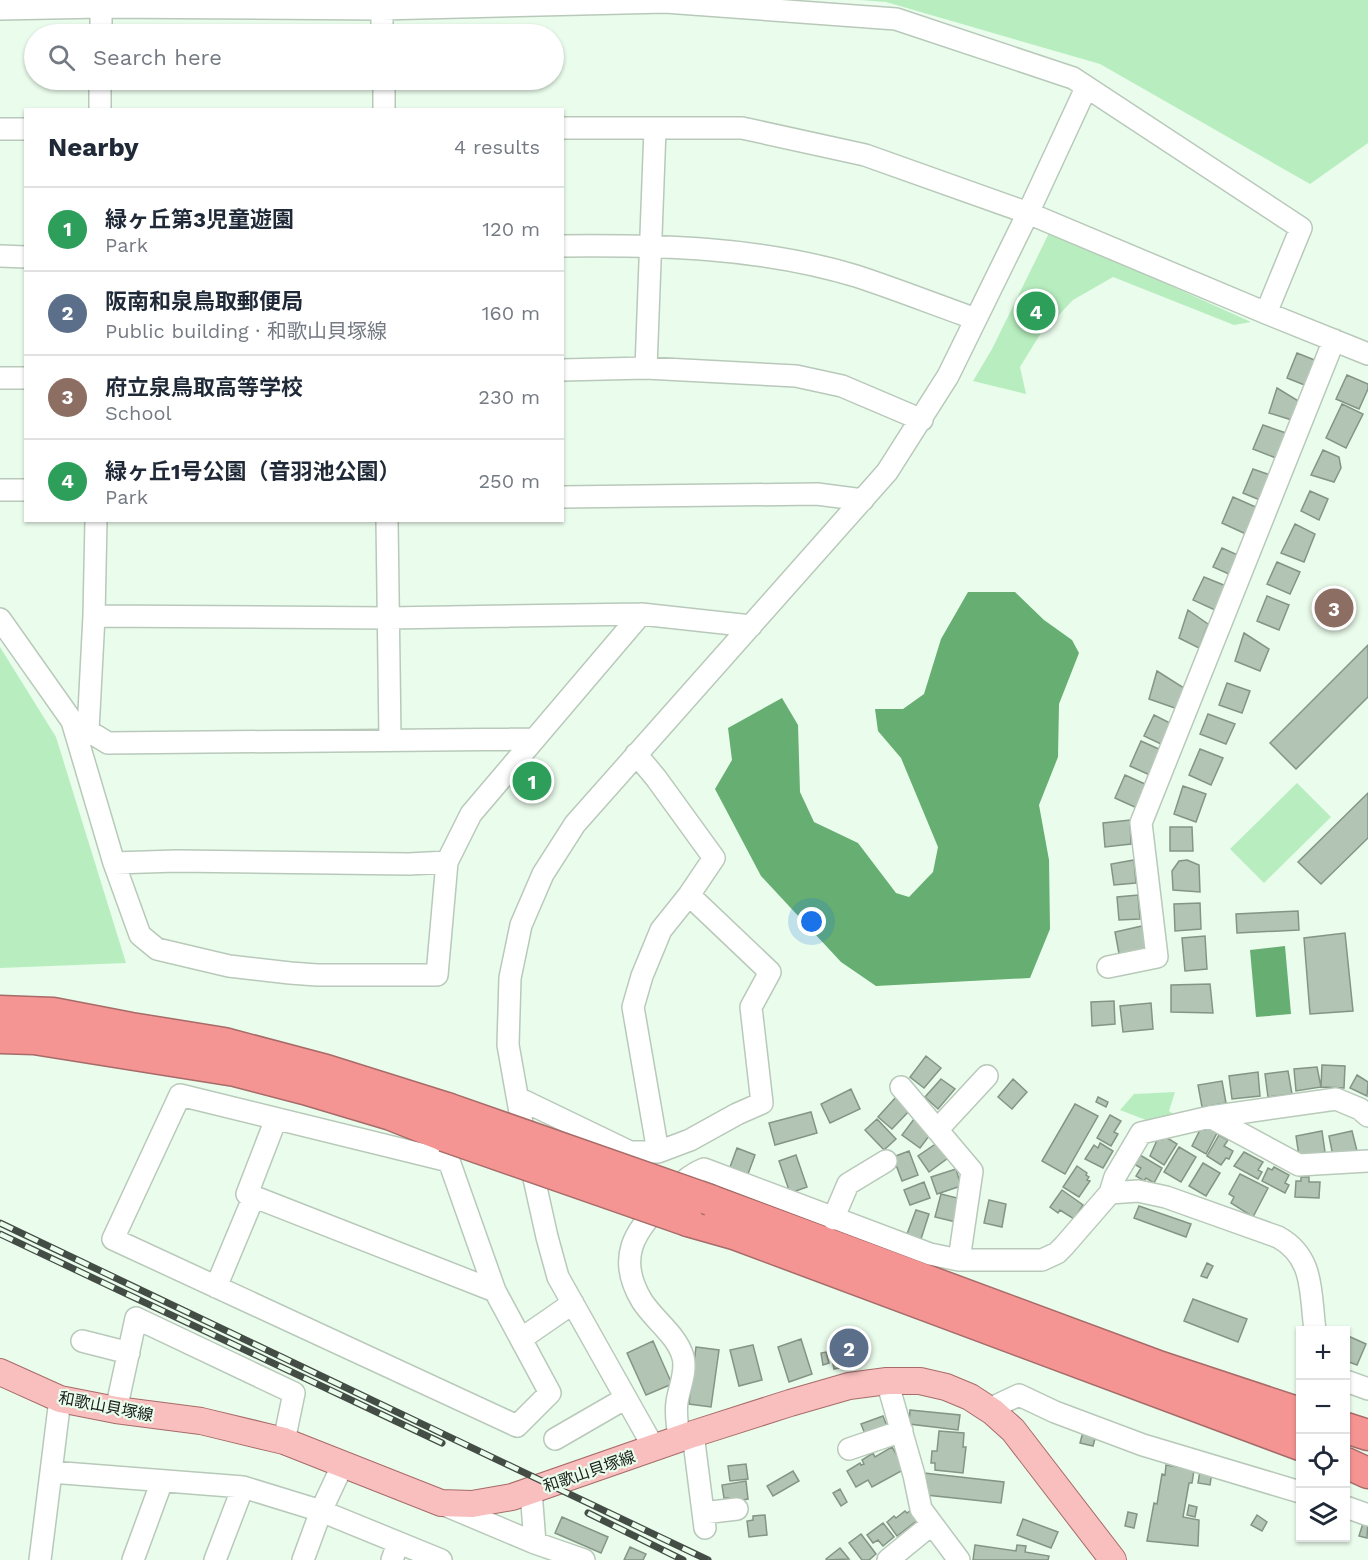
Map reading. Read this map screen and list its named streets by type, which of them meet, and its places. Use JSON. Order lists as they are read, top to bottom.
{
  "streets": {
    "main road": ["和歌山貝塚線"]
  },
  "page": {
    "search": "Search here",
    "heading": ["Nearby", "4 results"],
    "list": [
      {
        "mark": "1",
        "name": "緑ヶ丘第3児童遊園",
        "note": "Park",
        "value": "120 m"
      },
      {
        "mark": "2",
        "name": "阪南和泉鳥取郵便局",
        "note": "Public building · 和歌山貝塚線",
        "value": "160 m"
      },
      {
        "mark": "3",
        "name": "府立泉鳥取高等学校",
        "note": "School",
        "value": "230 m"
      },
      {
        "mark": "4",
        "name": "緑ヶ丘1号公園（音羽池公園）",
        "note": "Park",
        "value": "250 m"
      }
    ],
    "pins": [
      "4",
      "3",
      "1",
      "2"
    ],
    "map_buttons": ["+", "−"]
  }
}
